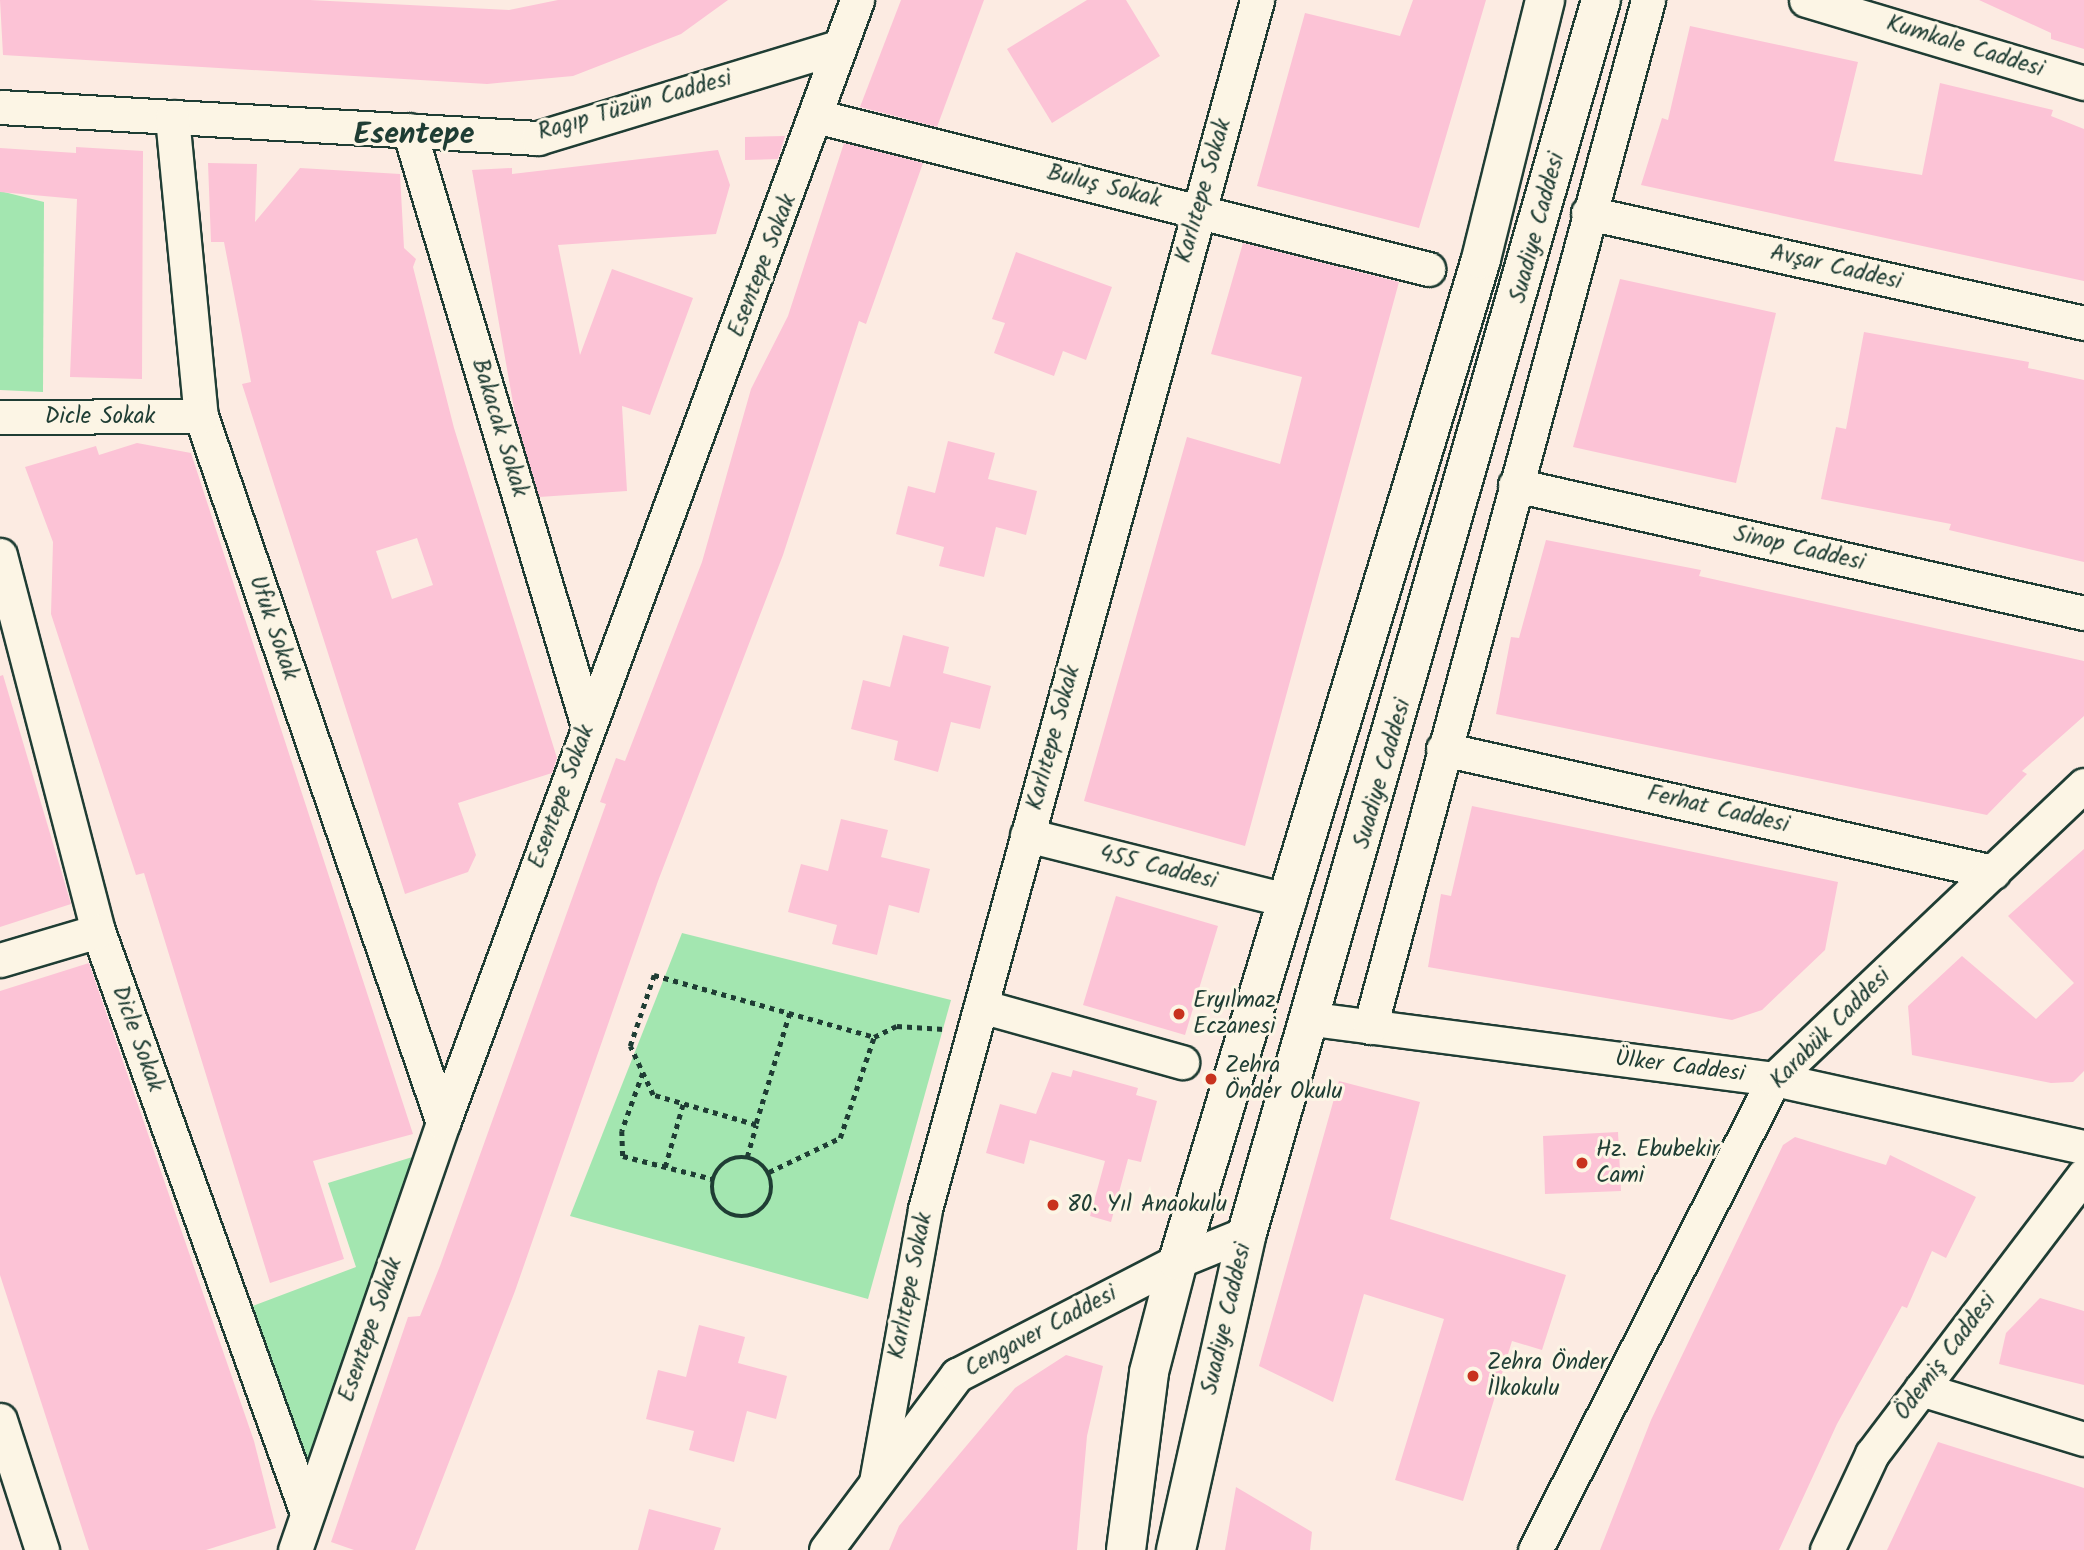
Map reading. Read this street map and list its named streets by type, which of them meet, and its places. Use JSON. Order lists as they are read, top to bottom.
{
  "streets": {
    "main road": ["Suadiye Caddesi"],
    "street": [
      "Kumkale Caddesi",
      "Ragıp Tüzün Caddesi",
      "Buluş Sokak",
      "Karlıtepe Sokak",
      "Esentepe Sokak",
      "Avşar Caddesi",
      "Dicle Sokak",
      "Bakacak Sokak",
      "Sinop Caddesi",
      "Ufuk Sokak",
      "Ferhat Caddesi",
      "455 Caddesi",
      "Karabük Caddesi",
      "Ülker Caddesi",
      "Cengaver Caddesi",
      "Ödemiş Caddesi"
    ]
  },
  "crossings": [
    ["Ragıp Tüzün Caddesi", "Esentepe Sokak"],
    ["Ragıp Tüzün Caddesi", "Bakacak Sokak"],
    ["Ragıp Tüzün Caddesi", "Ufuk Sokak"],
    ["Buluş Sokak", "Karlıtepe Sokak"],
    ["Buluş Sokak", "Esentepe Sokak"],
    ["Karlıtepe Sokak", "455 Caddesi"],
    ["Karlıtepe Sokak", "Cengaver Caddesi"],
    ["Suadiye Caddesi", "455 Caddesi"],
    ["Suadiye Caddesi", "Ülker Caddesi"],
    ["Suadiye Caddesi", "Cengaver Caddesi"],
    ["Esentepe Sokak", "Dicle Sokak"],
    ["Esentepe Sokak", "Bakacak Sokak"],
    ["Esentepe Sokak", "Ufuk Sokak"],
    ["Dicle Sokak", "Ufuk Sokak"],
    ["Ferhat Caddesi", "Karabük Caddesi"],
    ["Karabük Caddesi", "Ülker Caddesi"]
  ],
  "districts": ["Esentepe"],
  "places": [
    "Eryılmaz Eczanesi",
    "Zehra Önder Okulu",
    "Hz. Ebubekir Cami",
    "80. Yıl Anaokulu",
    "Zehra Önder İlkokulu"
  ]
}
